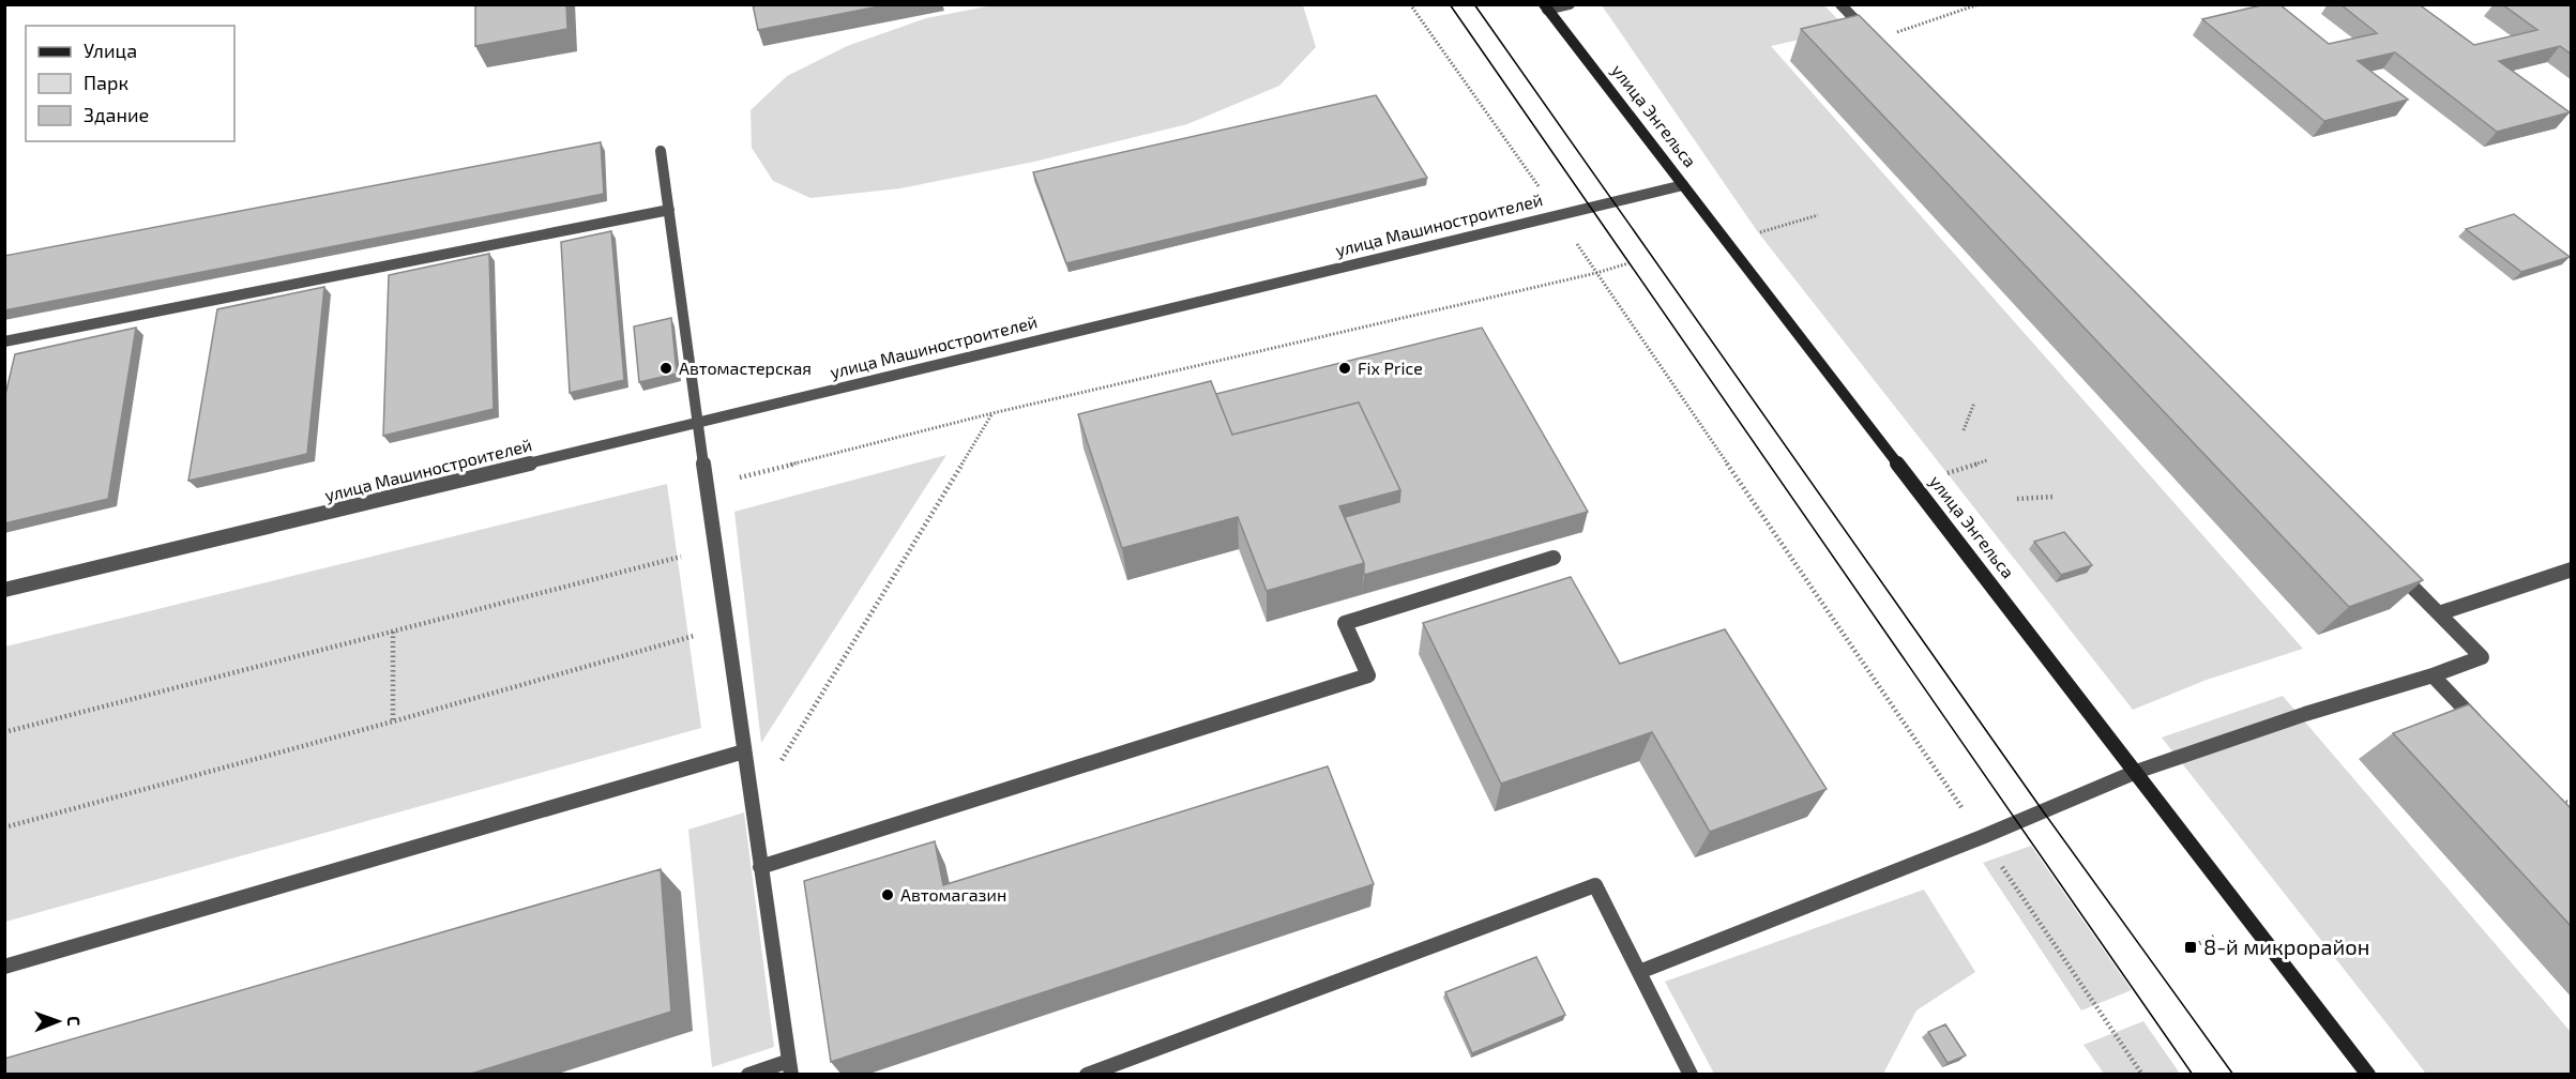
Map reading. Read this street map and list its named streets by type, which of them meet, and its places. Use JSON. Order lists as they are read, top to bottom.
{
  "streets": {
    "main road": ["улица Энгельса"],
    "street": ["улица Машиностроителей"]
  },
  "crossings": [
    ["улица Энгельса", "улица Машиностроителей"]
  ],
  "places": {
    "other": ["Автомастерская", "Fix Price", "Автомагазин"],
    "transit": ["8-й микрорайон"]
  },
  "legend": ["Улица", "Парк", "Здание"],
  "north": "right"
}
